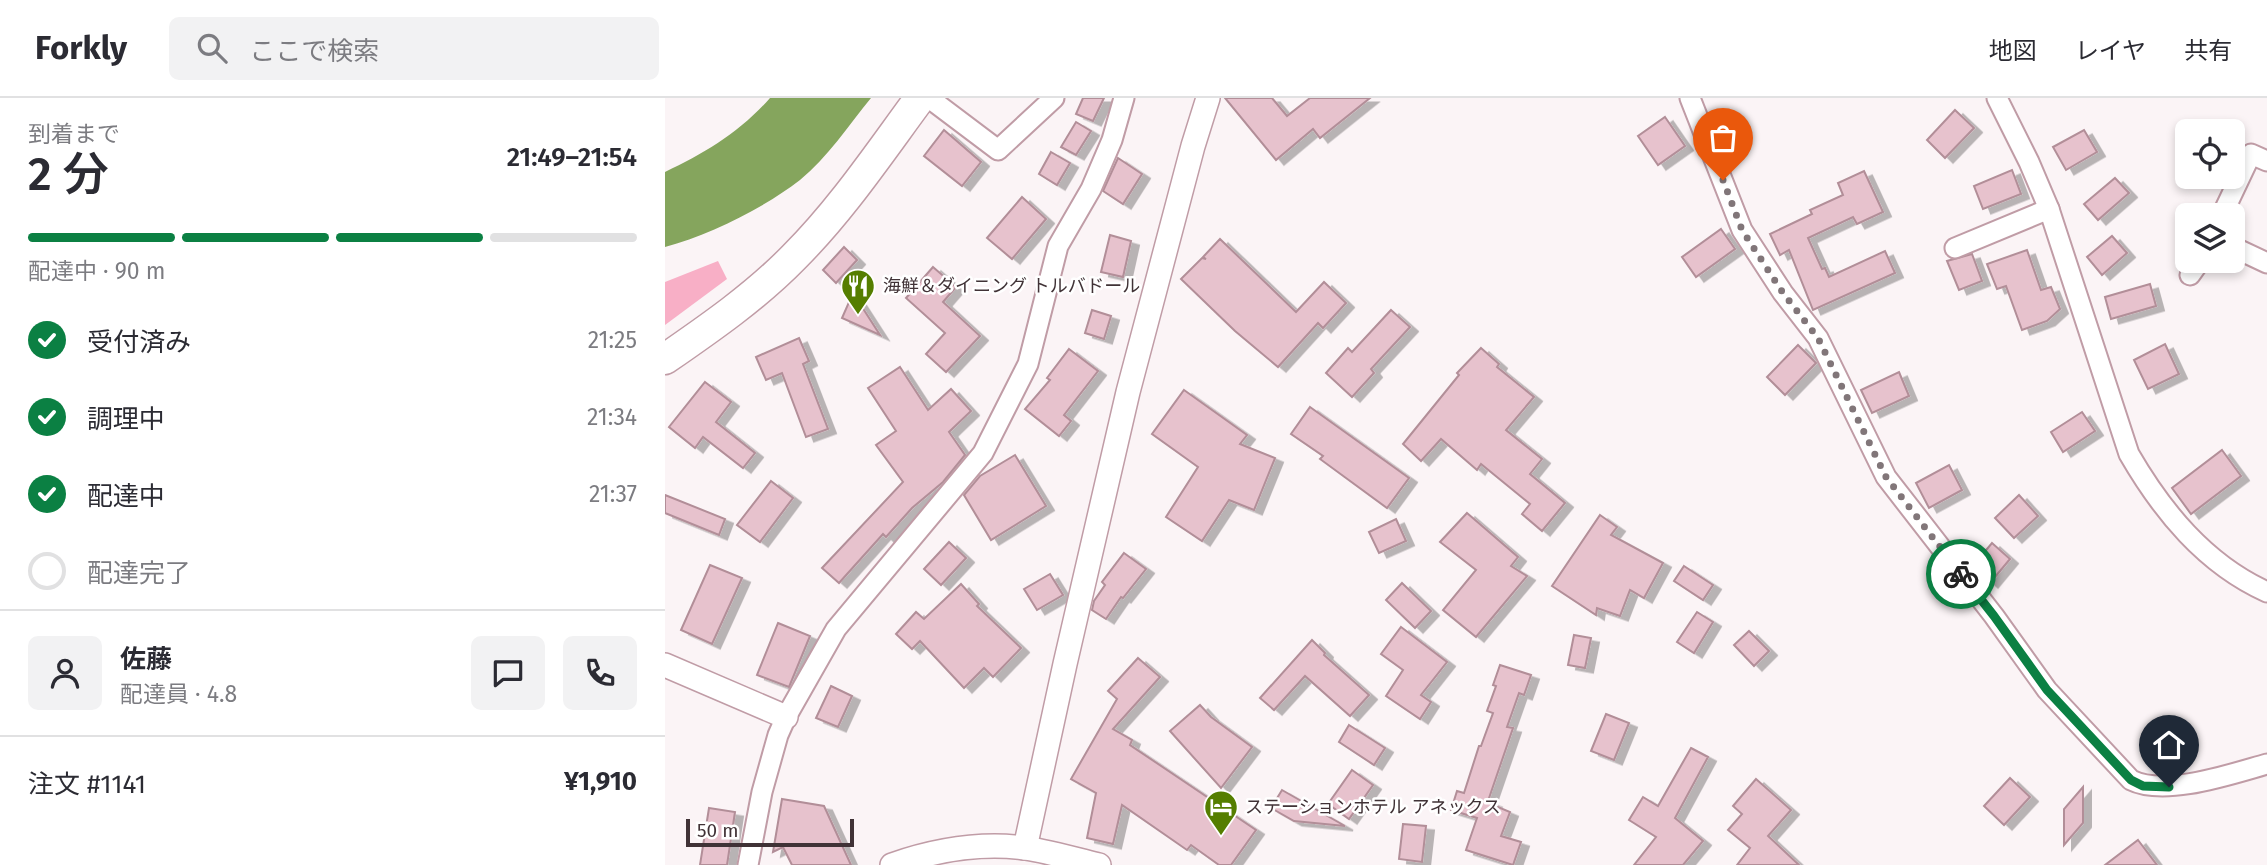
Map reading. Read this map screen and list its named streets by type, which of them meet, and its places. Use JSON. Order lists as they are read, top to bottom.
{
  "places": {
    "restaurant": ["海鮮＆ダイニング トルバドール"],
    "hotel": ["ステーションホテル アネックス"]
  },
  "scale_bar": "50 m",
  "page": {
    "header": "Forkly",
    "search": "ここで検索",
    "nav": ["地図", "レイヤ", "共有"],
    "heading": ["2 分", "到着まで", "21:49–21:54"],
    "panel": [
      "佐藤",
      "配達員 · 4.8",
      "注文 #1141",
      "¥1,910"
    ],
    "bar": "配達中 · 90 m",
    "list": [
      ["受付済み", "21:25"],
      ["調理中", "21:34"],
      ["配達中", "21:37"],
      "配達完了"
    ],
    "scale": "50 m"
  }
}
